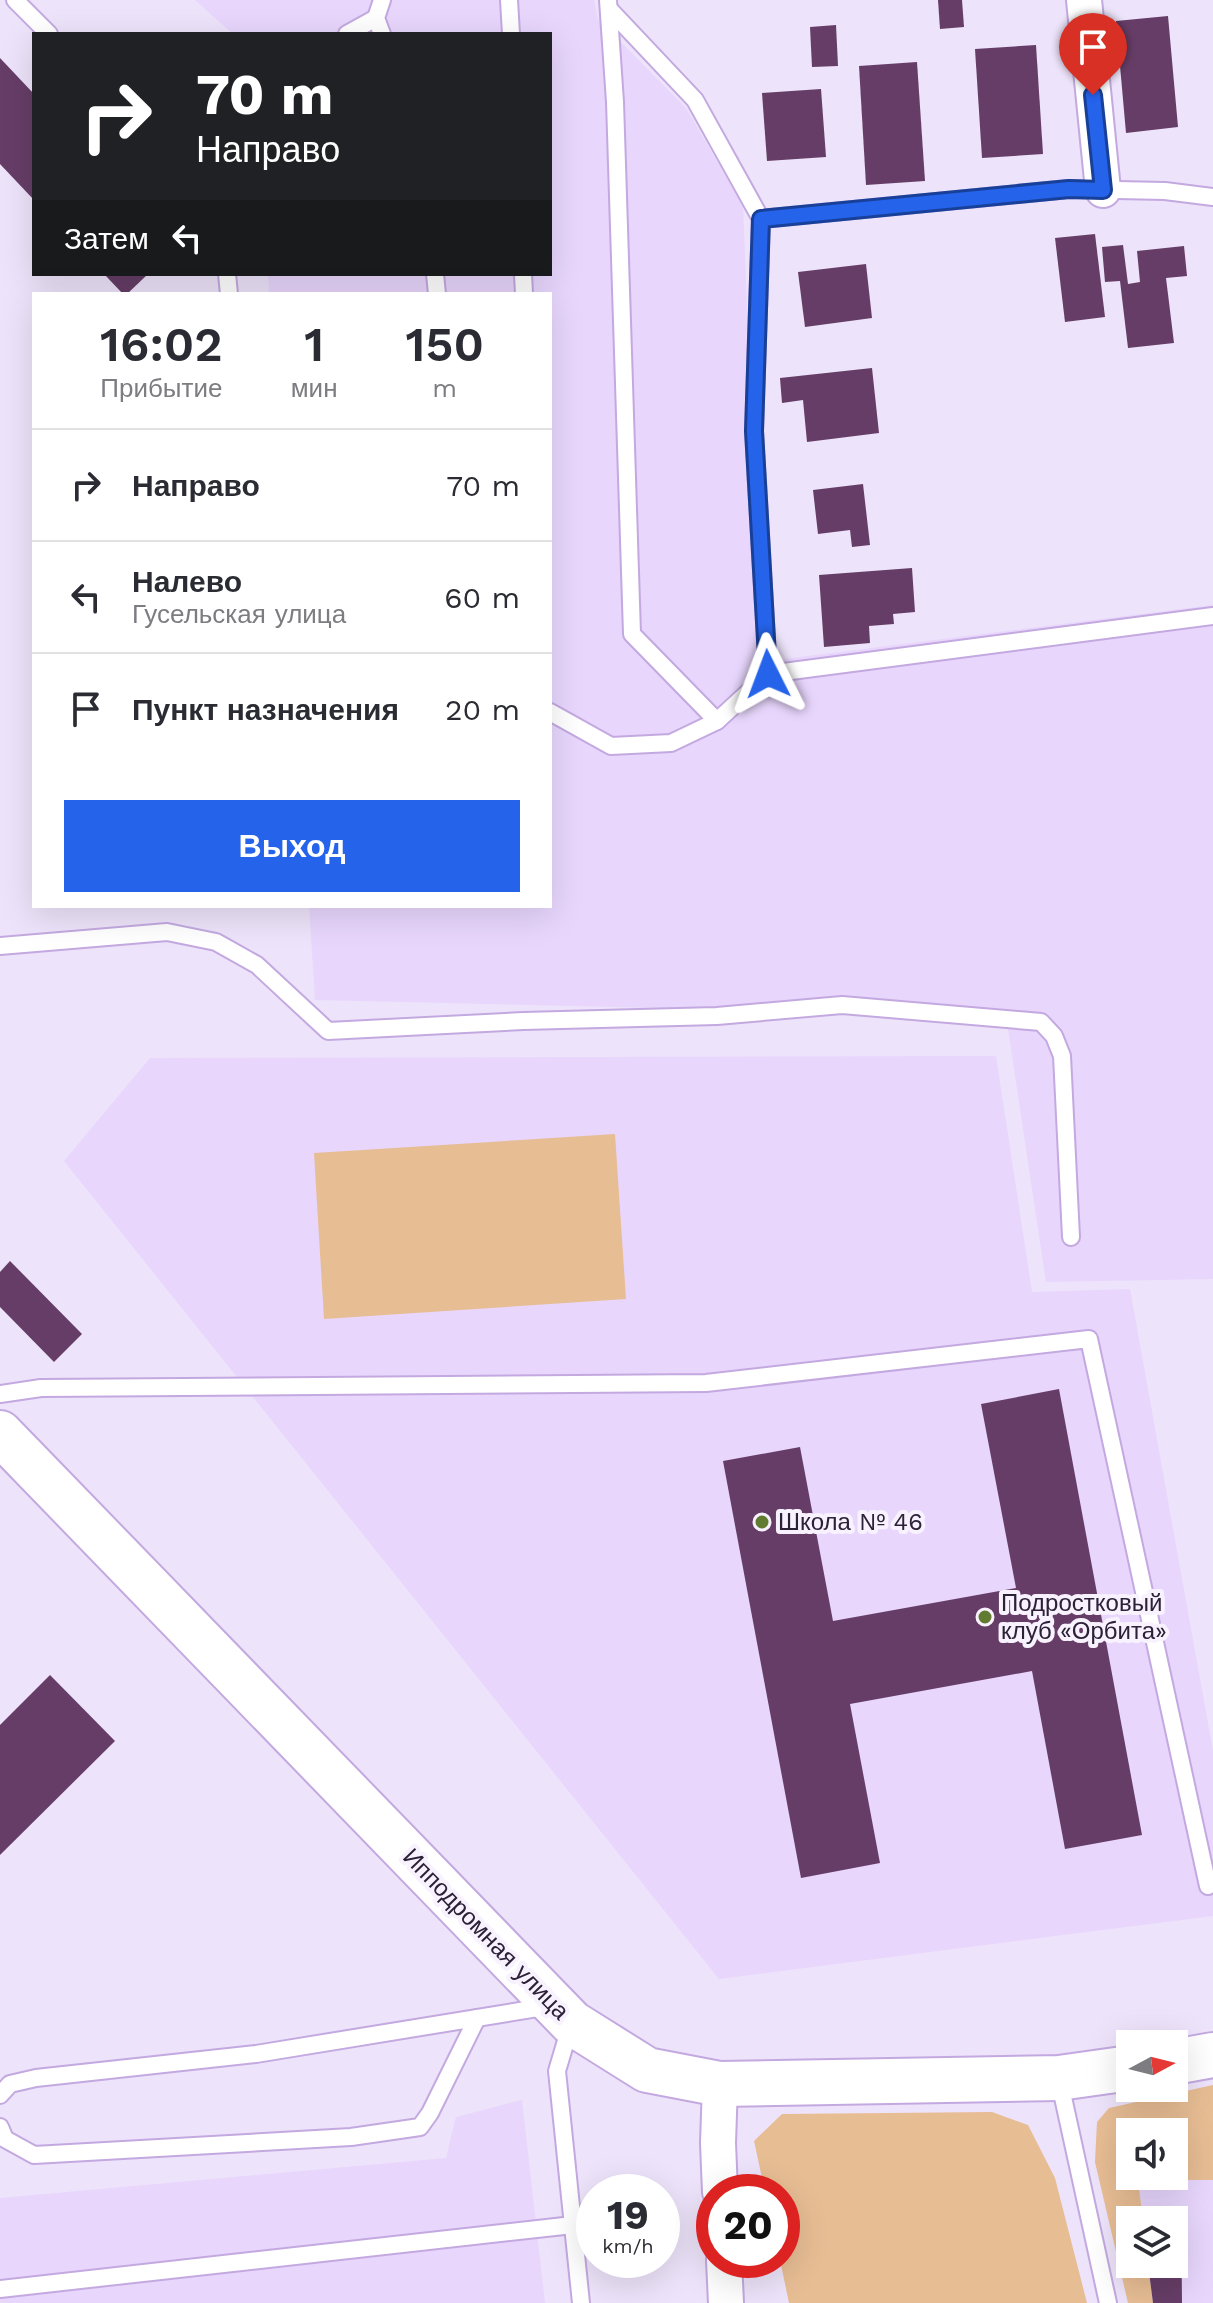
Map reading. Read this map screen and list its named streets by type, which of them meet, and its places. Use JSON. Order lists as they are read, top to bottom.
{
  "streets": {
    "street": ["Ипподромная улица"]
  },
  "places": ["Школа № 46", "Подростковый клуб «Орбита»"],
  "north": "right",
  "page": {
    "turn": ["70 m", "Направо"],
    "then": "Затем",
    "eta": [
      "16:02",
      "Прибытие",
      "1",
      "мин",
      "150",
      "m"
    ],
    "list": [
      {
        "name": "Направо",
        "value": "70 m"
      },
      {
        "name": "Налево",
        "note": "Гусельская улица",
        "value": "60 m"
      },
      {
        "name": "Пункт назначения",
        "value": "20 m"
      }
    ],
    "buttons": "Выход",
    "speed": "19 km/h",
    "limit": "20"
  }
}
